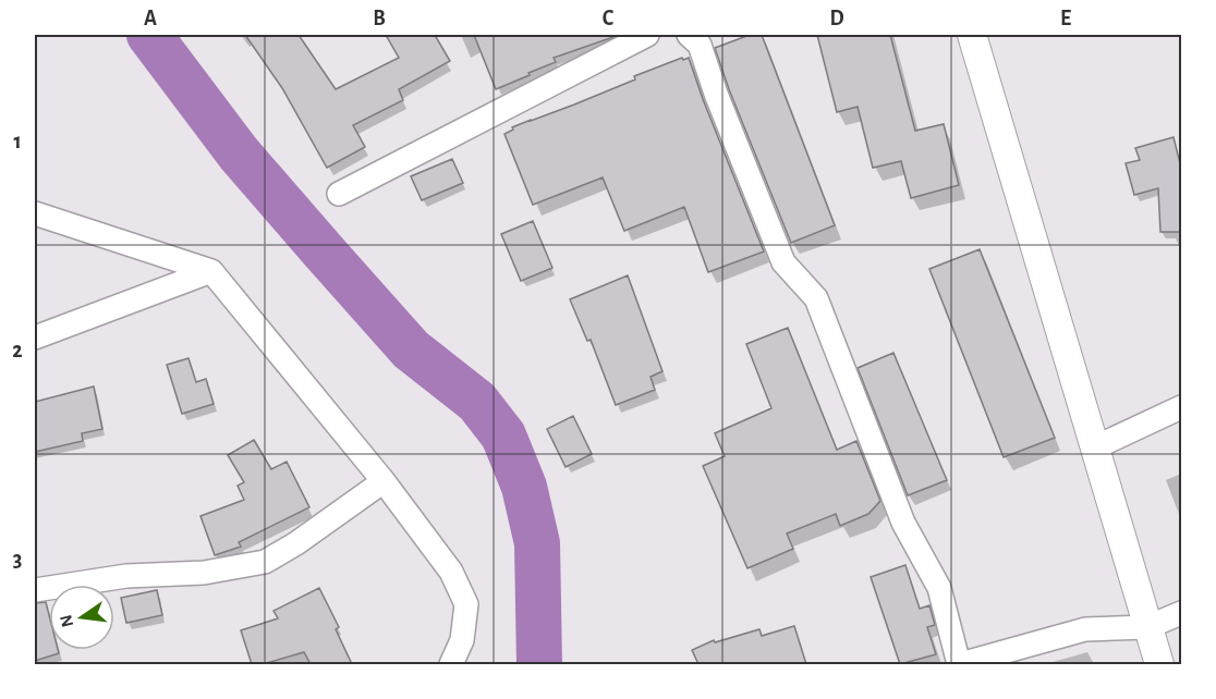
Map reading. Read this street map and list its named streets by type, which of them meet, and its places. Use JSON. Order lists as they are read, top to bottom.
{
  "north": "left",
  "grid": {
    "columns": [
      "A",
      "B",
      "C",
      "D",
      "E"
    ],
    "rows": ["1", "2", "3"]
  }
}
